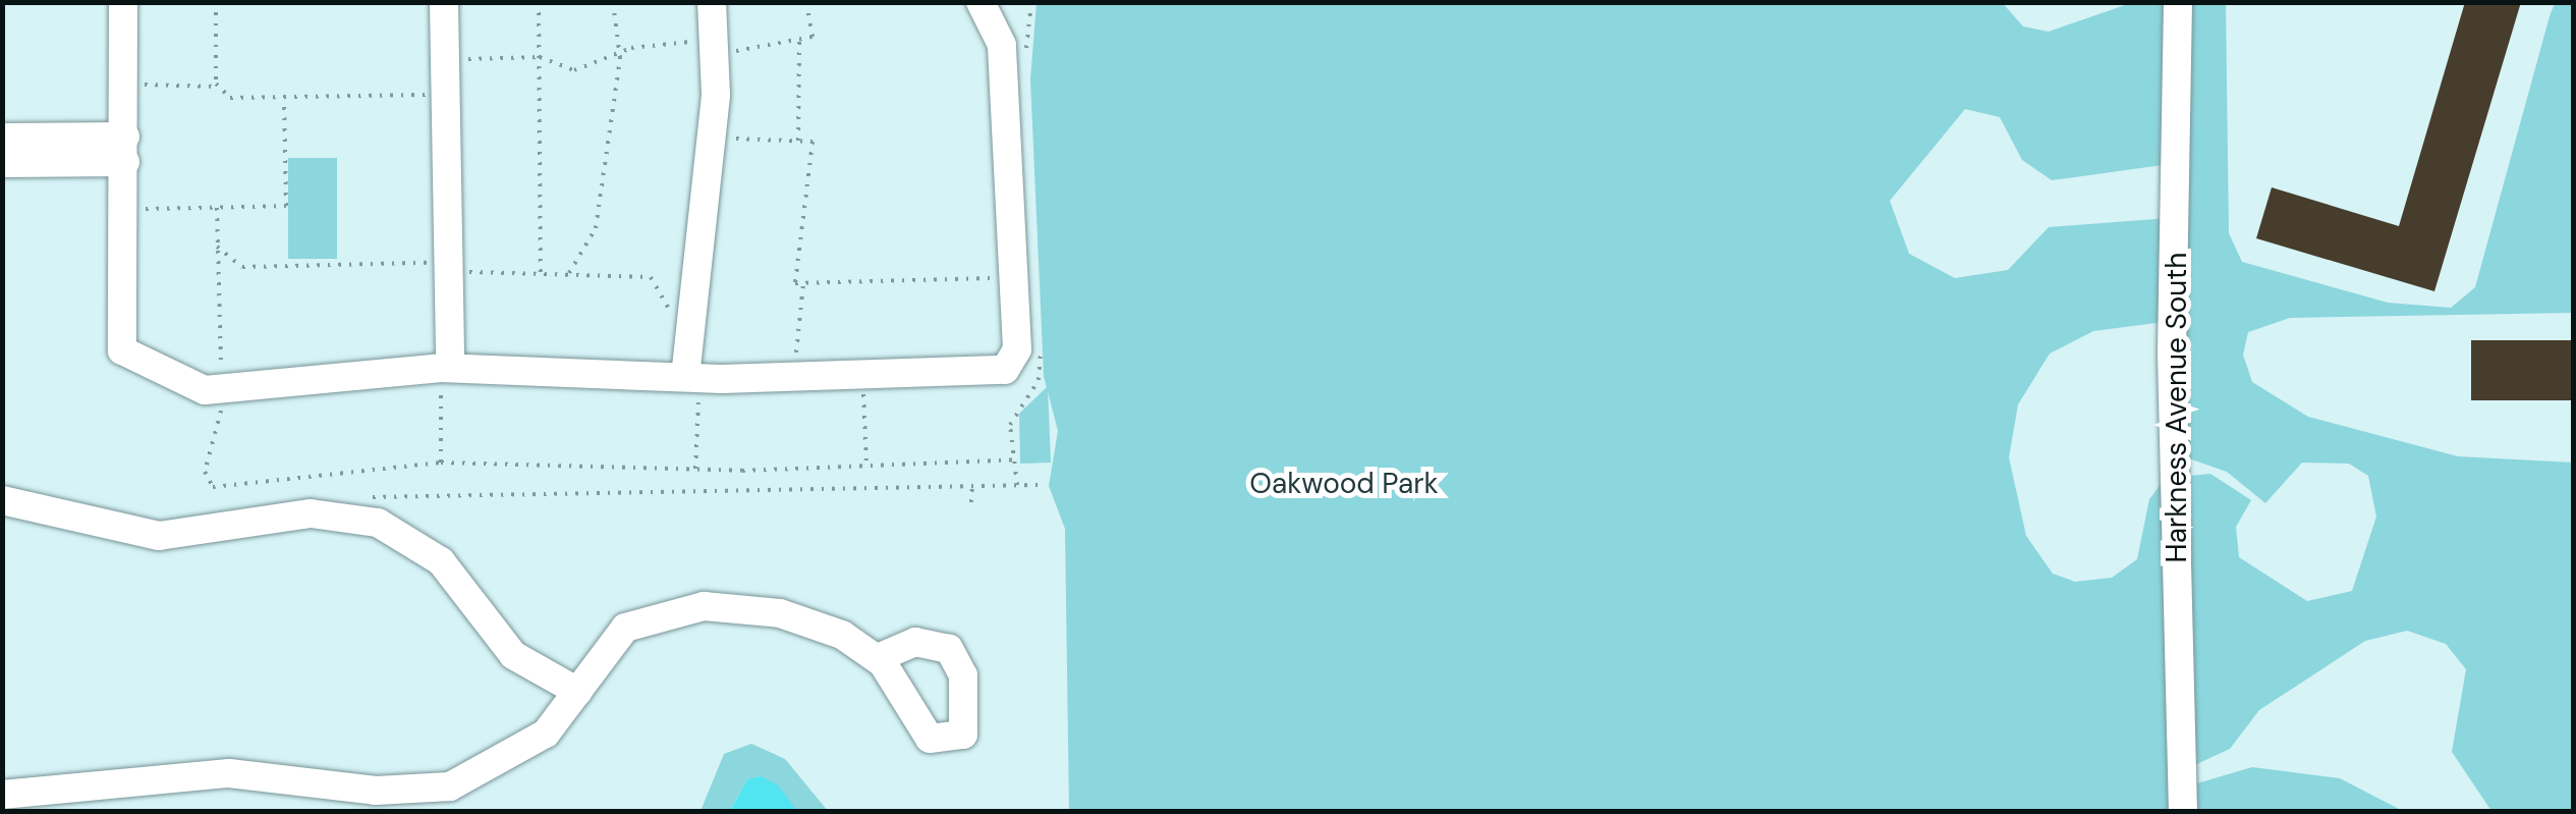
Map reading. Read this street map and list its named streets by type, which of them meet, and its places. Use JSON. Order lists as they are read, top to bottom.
{
  "streets": {
    "street": ["Harkness Avenue South"]
  },
  "parks": ["Oakwood Park"]
}
